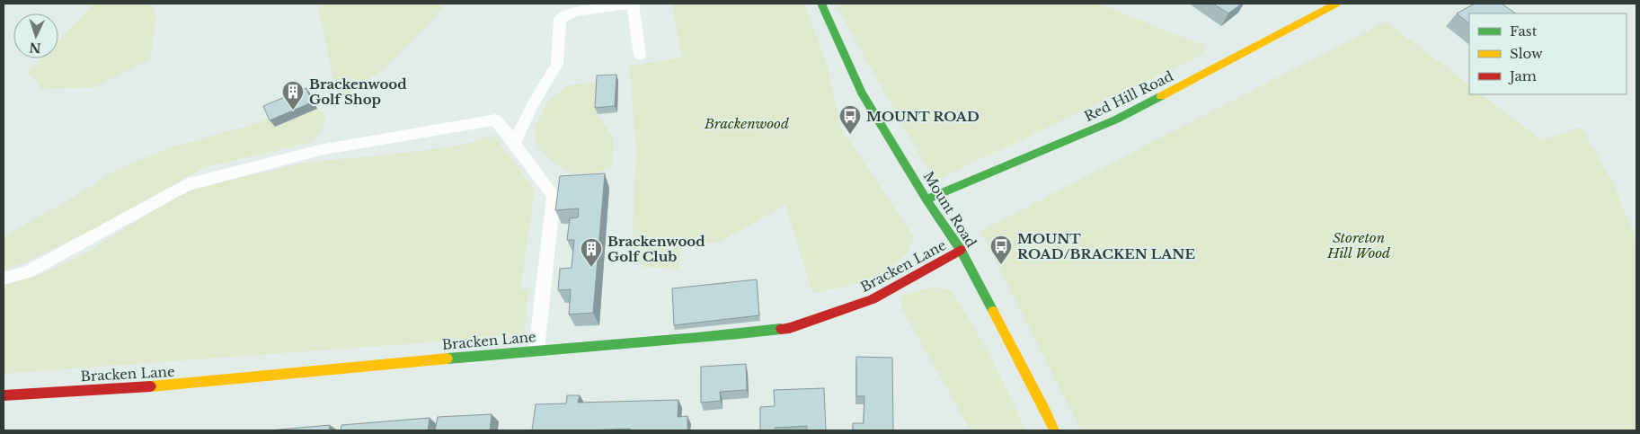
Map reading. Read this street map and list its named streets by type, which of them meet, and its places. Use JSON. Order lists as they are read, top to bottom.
{
  "streets": {
    "street": ["Red Hill Road", "Mount Road", "Bracken Lane"]
  },
  "crossings": [
    ["Red Hill Road", "Mount Road"],
    ["Mount Road", "Bracken Lane"]
  ],
  "parks": ["Brackenwood", "Storeton Hill Wood"],
  "places": {
    "building": ["Brackenwood Golf Shop", "Brackenwood Golf Club"],
    "bus stop": ["MOUNT ROAD", "MOUNT ROAD/BRACKEN LANE"]
  },
  "legend": ["Fast", "Slow", "Jam"],
  "north": "bottom"
}
